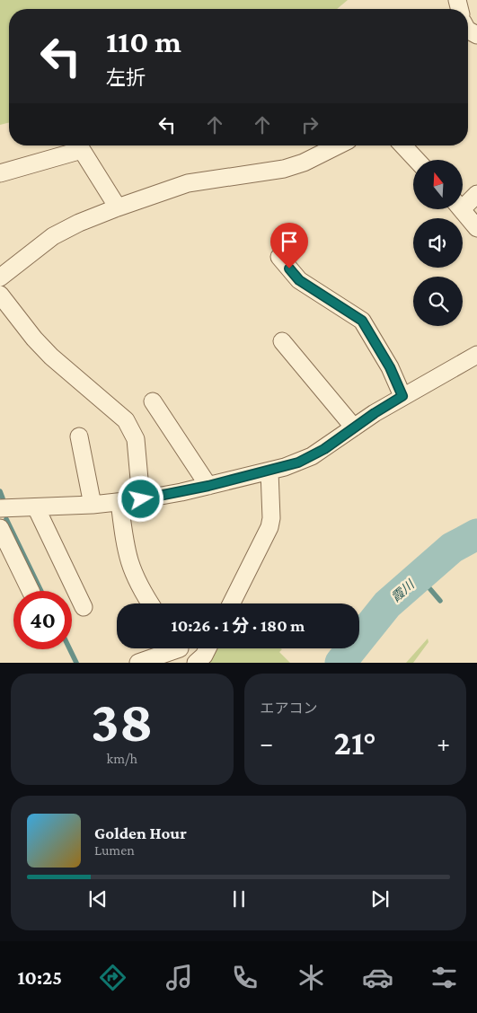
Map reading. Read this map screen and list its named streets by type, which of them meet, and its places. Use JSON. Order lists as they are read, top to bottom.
{
  "water": ["霞川"],
  "north": "top",
  "page": {
    "turn": ["110 m", "左折"],
    "limit": "40",
    "trip": "10:26 · 1 分 · 180 m",
    "tile": [
      ["38", "km/h"],
      "エアコン"
    ],
    "heat": ["−", "21°", "+"],
    "song": ["Golden Hour", "Lumen"],
    "tabs": "10:25"
  }
}
